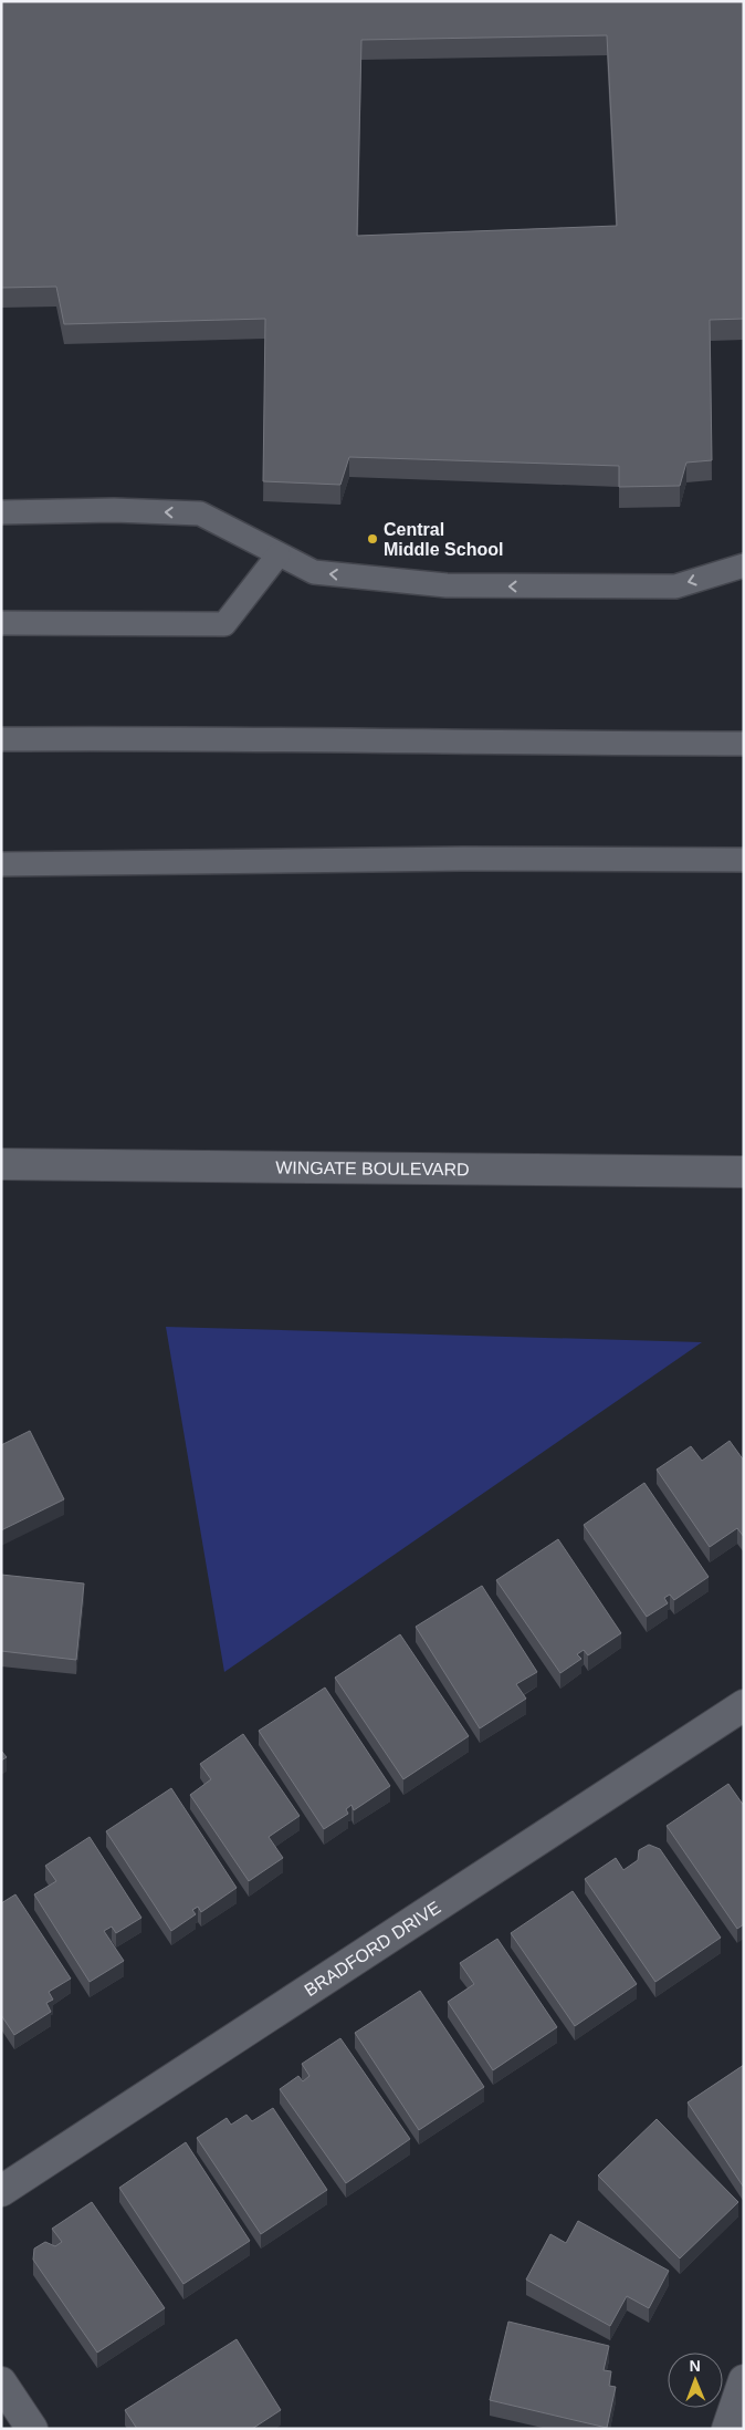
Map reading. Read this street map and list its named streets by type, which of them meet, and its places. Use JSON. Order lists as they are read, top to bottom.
{
  "streets": {
    "street": ["WINGATE BOULEVARD", "BRADFORD DRIVE"]
  },
  "places": ["Central Middle School"],
  "north": "top"
}
